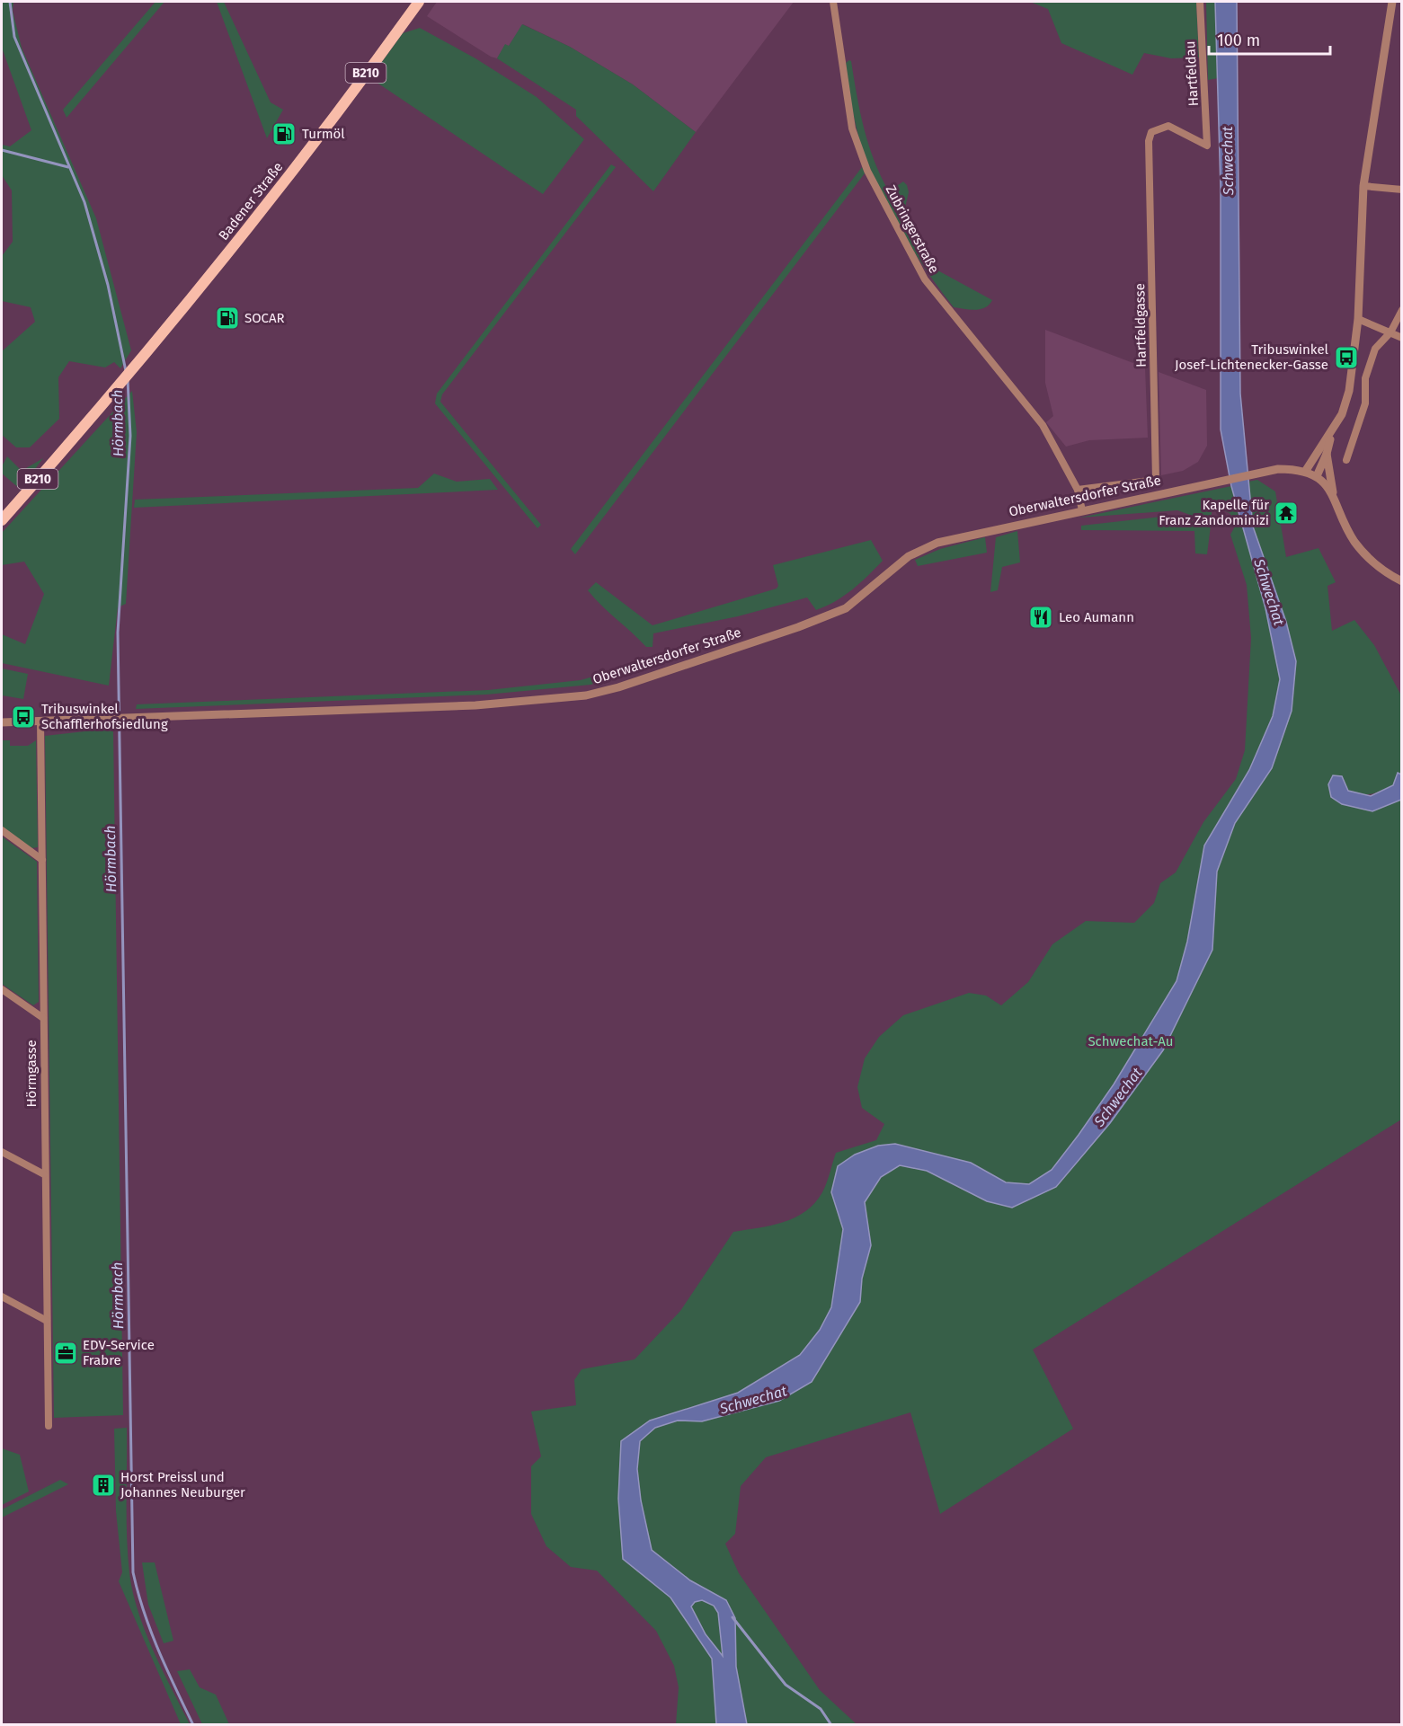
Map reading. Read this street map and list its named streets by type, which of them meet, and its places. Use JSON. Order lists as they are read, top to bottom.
{
  "streets": {
    "main road": ["B210", "Badener Straße"],
    "street": [
      "Hartfeldau",
      "Zubringerstraße",
      "Hartfeldgasse",
      "Oberwaltersdorfer Straße",
      "Hörmgasse"
    ]
  },
  "crossings": [
    ["Hartfeldau", "Hartfeldgasse"],
    ["Zubringerstraße", "Hartfeldgasse"],
    ["Oberwaltersdorfer Straße", "Hörmgasse"]
  ],
  "water": ["Schwechat", "Hörmbach"],
  "parks": ["Schwechat-Au"],
  "places": {
    "fuel station": ["Turmöl", "SOCAR"],
    "bus stop": ["Tribuswinkel Josef-Lichtenecker-Gasse", "Tribuswinkel Schafflerhofsiedlung"],
    "temple": ["Kapelle für Franz Zandominizi"],
    "restaurant": ["Leo Aumann"],
    "office": ["EDV-Service Frabre"],
    "building": ["Horst Preissl und Johannes Neuburger"]
  },
  "scale_bar": "100 m"
}
